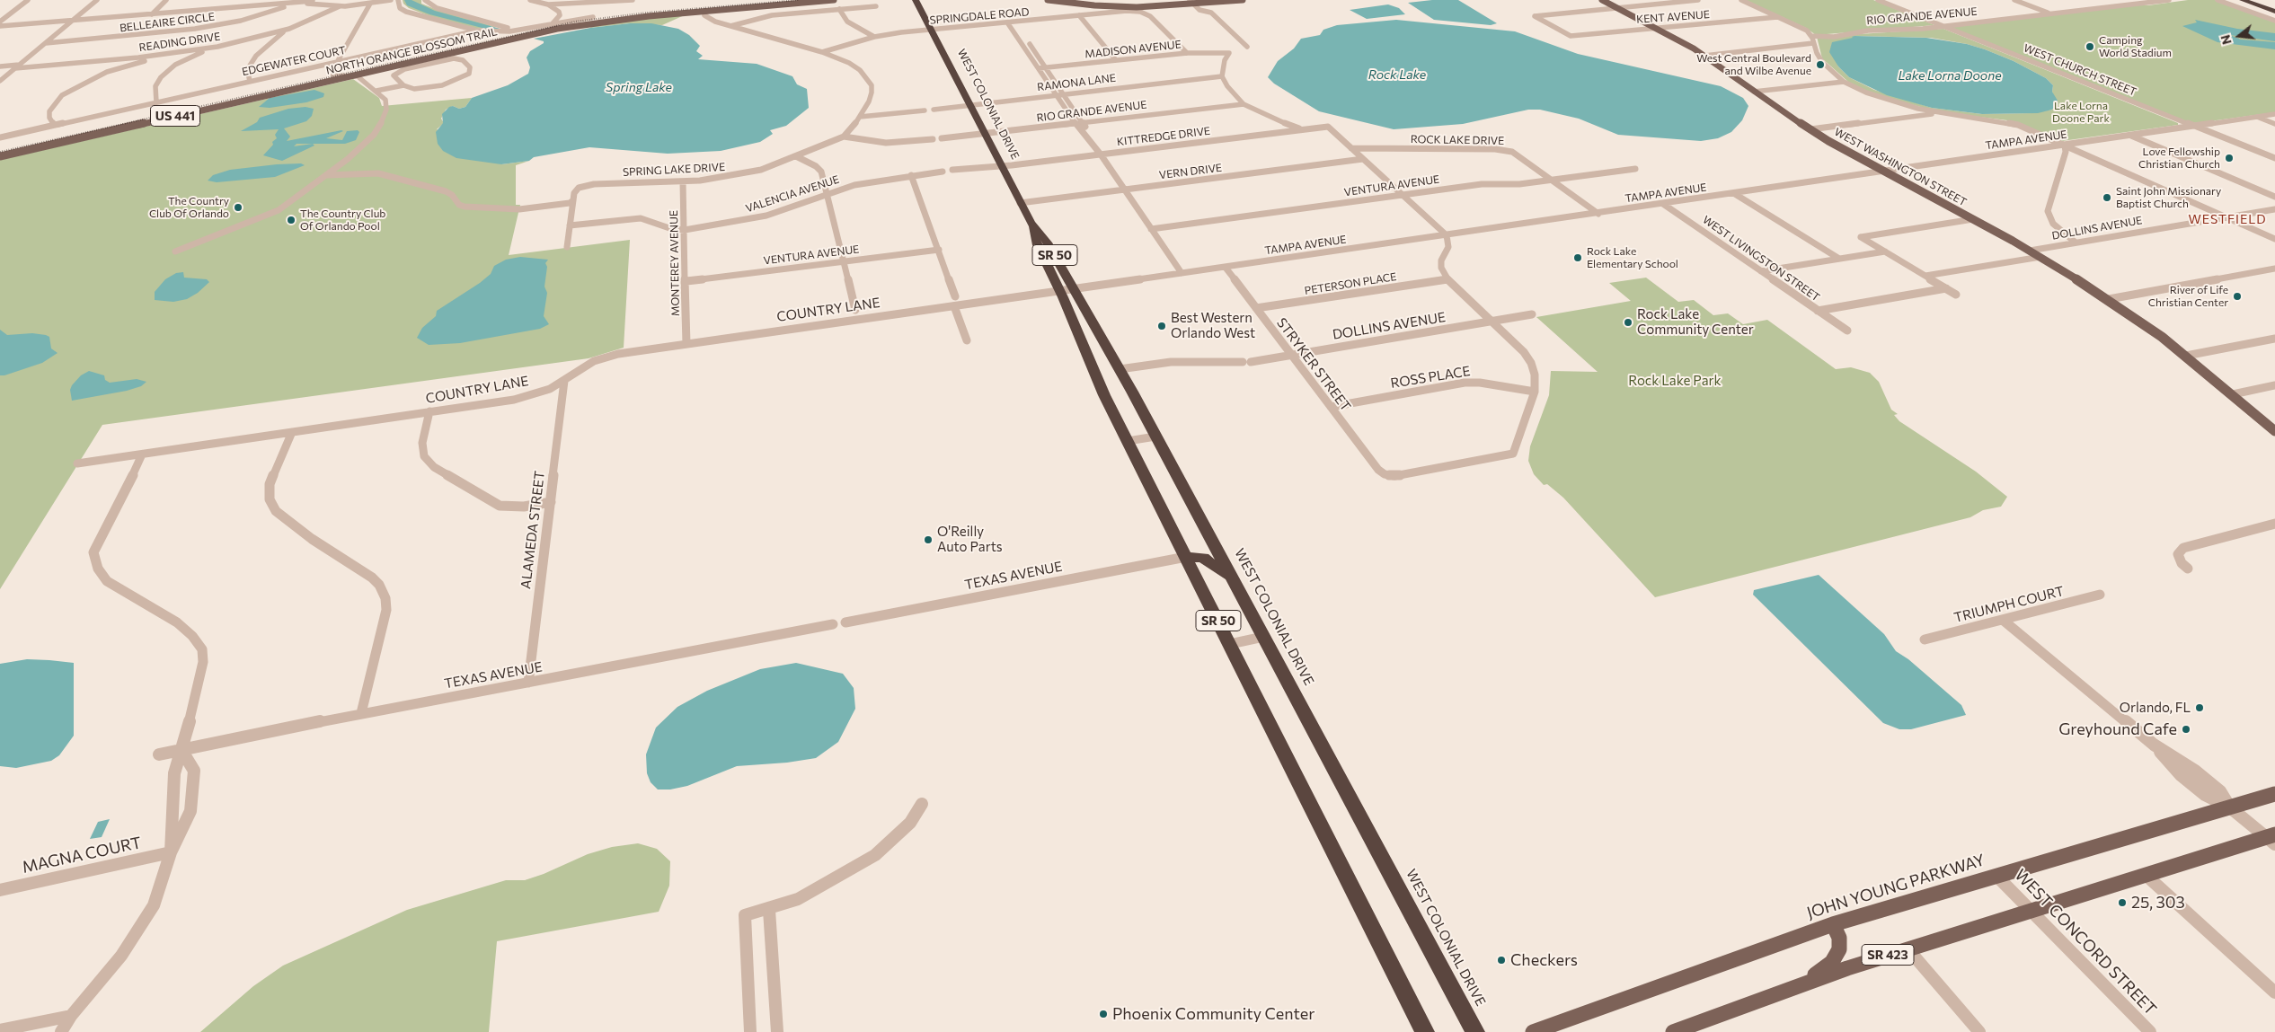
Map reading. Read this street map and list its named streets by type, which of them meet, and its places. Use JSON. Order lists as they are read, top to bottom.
{
  "streets": {
    "highway": ["WEST COLONIAL DRIVE", "SR 50"],
    "main road": [
      "NORTH ORANGE BLOSSOM TRAIL",
      "US 441",
      "WEST WASHINGTON STREET",
      "JOHN YOUNG PARKWAY",
      "SR 423"
    ],
    "street": [
      "SPRINGDALE ROAD",
      "RIO GRANDE AVENUE",
      "KENT AVENUE",
      "BELLEAIRE CIRCLE",
      "READING DRIVE",
      "MADISON AVENUE",
      "EDGEWATER COURT",
      "WEST CHURCH STREET",
      "RAMONA LANE",
      "KITTREDGE DRIVE",
      "ROCK LAKE DRIVE",
      "TAMPA AVENUE",
      "SPRING LAKE DRIVE",
      "VERN DRIVE",
      "VENTURA AVENUE",
      "VALENCIA AVENUE",
      "DOLLINS AVENUE",
      "WEST LIVINGSTON STREET",
      "MONTEREY AVENUE",
      "PETERSON PLACE",
      "COUNTRY LANE",
      "STRYKER STREET",
      "ROSS PLACE",
      "ALAMEDA STREET",
      "TEXAS AVENUE",
      "TRIUMPH COURT",
      "MAGNA COURT",
      "WEST CONCORD STREET"
    ]
  },
  "crossings": [
    ["SPRINGDALE ROAD", "MADISON AVENUE"],
    ["SPRINGDALE ROAD", "WEST COLONIAL DRIVE"],
    ["SPRINGDALE ROAD", "SPRING LAKE DRIVE"],
    ["RIO GRANDE AVENUE", "WEST CHURCH STREET"],
    ["RIO GRANDE AVENUE", "WEST COLONIAL DRIVE"],
    ["KENT AVENUE", "WEST WASHINGTON STREET"],
    ["MADISON AVENUE", "RAMONA LANE"],
    ["WEST CHURCH STREET", "TAMPA AVENUE"],
    ["RAMONA LANE", "WEST COLONIAL DRIVE"],
    ["WEST COLONIAL DRIVE", "KITTREDGE DRIVE"],
    ["WEST COLONIAL DRIVE", "TAMPA AVENUE"],
    ["WEST COLONIAL DRIVE", "VERN DRIVE"],
    ["WEST COLONIAL DRIVE", "DOLLINS AVENUE"],
    ["WEST COLONIAL DRIVE", "COUNTRY LANE"],
    ["WEST COLONIAL DRIVE", "TEXAS AVENUE"],
    ["KITTREDGE DRIVE", "ROCK LAKE DRIVE"],
    ["ROCK LAKE DRIVE", "TAMPA AVENUE"],
    ["ROCK LAKE DRIVE", "VENTURA AVENUE"],
    ["TAMPA AVENUE", "WEST WASHINGTON STREET"],
    ["TAMPA AVENUE", "WEST LIVINGSTON STREET"],
    ["TAMPA AVENUE", "COUNTRY LANE"],
    ["TAMPA AVENUE", "STRYKER STREET"],
    ["WEST WASHINGTON STREET", "DOLLINS AVENUE"],
    ["SPRING LAKE DRIVE", "MONTEREY AVENUE"],
    ["VENTURA AVENUE", "MONTEREY AVENUE"],
    ["VALENCIA AVENUE", "MONTEREY AVENUE"],
    ["DOLLINS AVENUE", "STRYKER STREET"],
    ["MONTEREY AVENUE", "COUNTRY LANE"],
    ["PETERSON PLACE", "STRYKER STREET"],
    ["COUNTRY LANE", "ALAMEDA STREET"],
    ["STRYKER STREET", "ROSS PLACE"],
    ["ALAMEDA STREET", "TEXAS AVENUE"],
    ["JOHN YOUNG PARKWAY", "WEST CONCORD STREET"],
    ["WEST CONCORD STREET", "SR 423"]
  ],
  "districts": ["WESTFIELD"],
  "water": ["Rock Lake", "Lake Lorna Doone", "Spring Lake"],
  "parks": ["Lake Lorna Doone Park", "Rock Lake Park"],
  "places": [
    "Camping World Stadium",
    "West Central Boulevard and Wilbe Avenue",
    "Love Fellowship Christian Church",
    "Saint John Missionary Baptist Church",
    "The Country Club Of Orlando",
    "The Country Club Of Orlando Pool",
    "Rock Lake Elementary School",
    "River of Life Christian Center",
    "Rock Lake Community Center",
    "Best Western Orlando West",
    "O'Reilly Auto Parts",
    "Orlando, FL",
    "Greyhound Cafe",
    "25, 303",
    "Checkers",
    "Phoenix Community Center"
  ],
  "north": "left"
}
